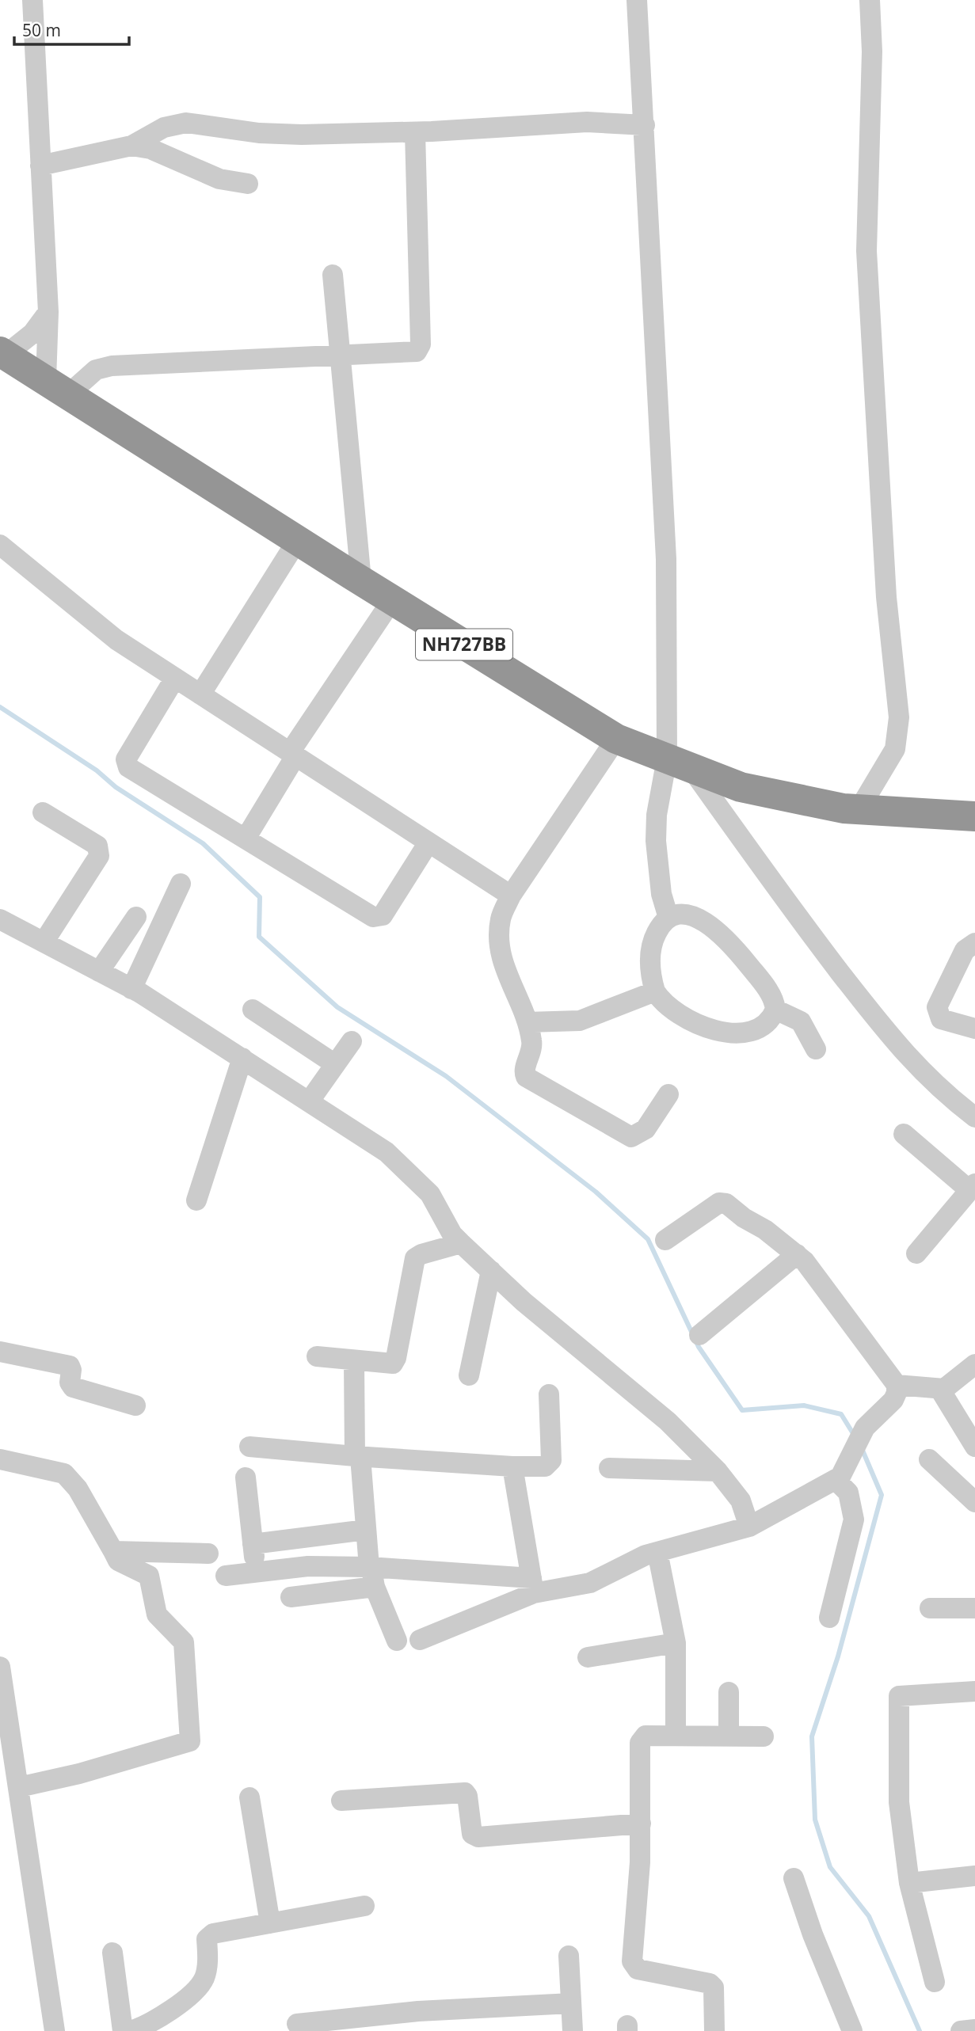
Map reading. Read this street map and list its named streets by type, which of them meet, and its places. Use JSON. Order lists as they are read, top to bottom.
{
  "streets": {
    "highway": ["NH727BB"]
  },
  "scale_bar": "50 m"
}
